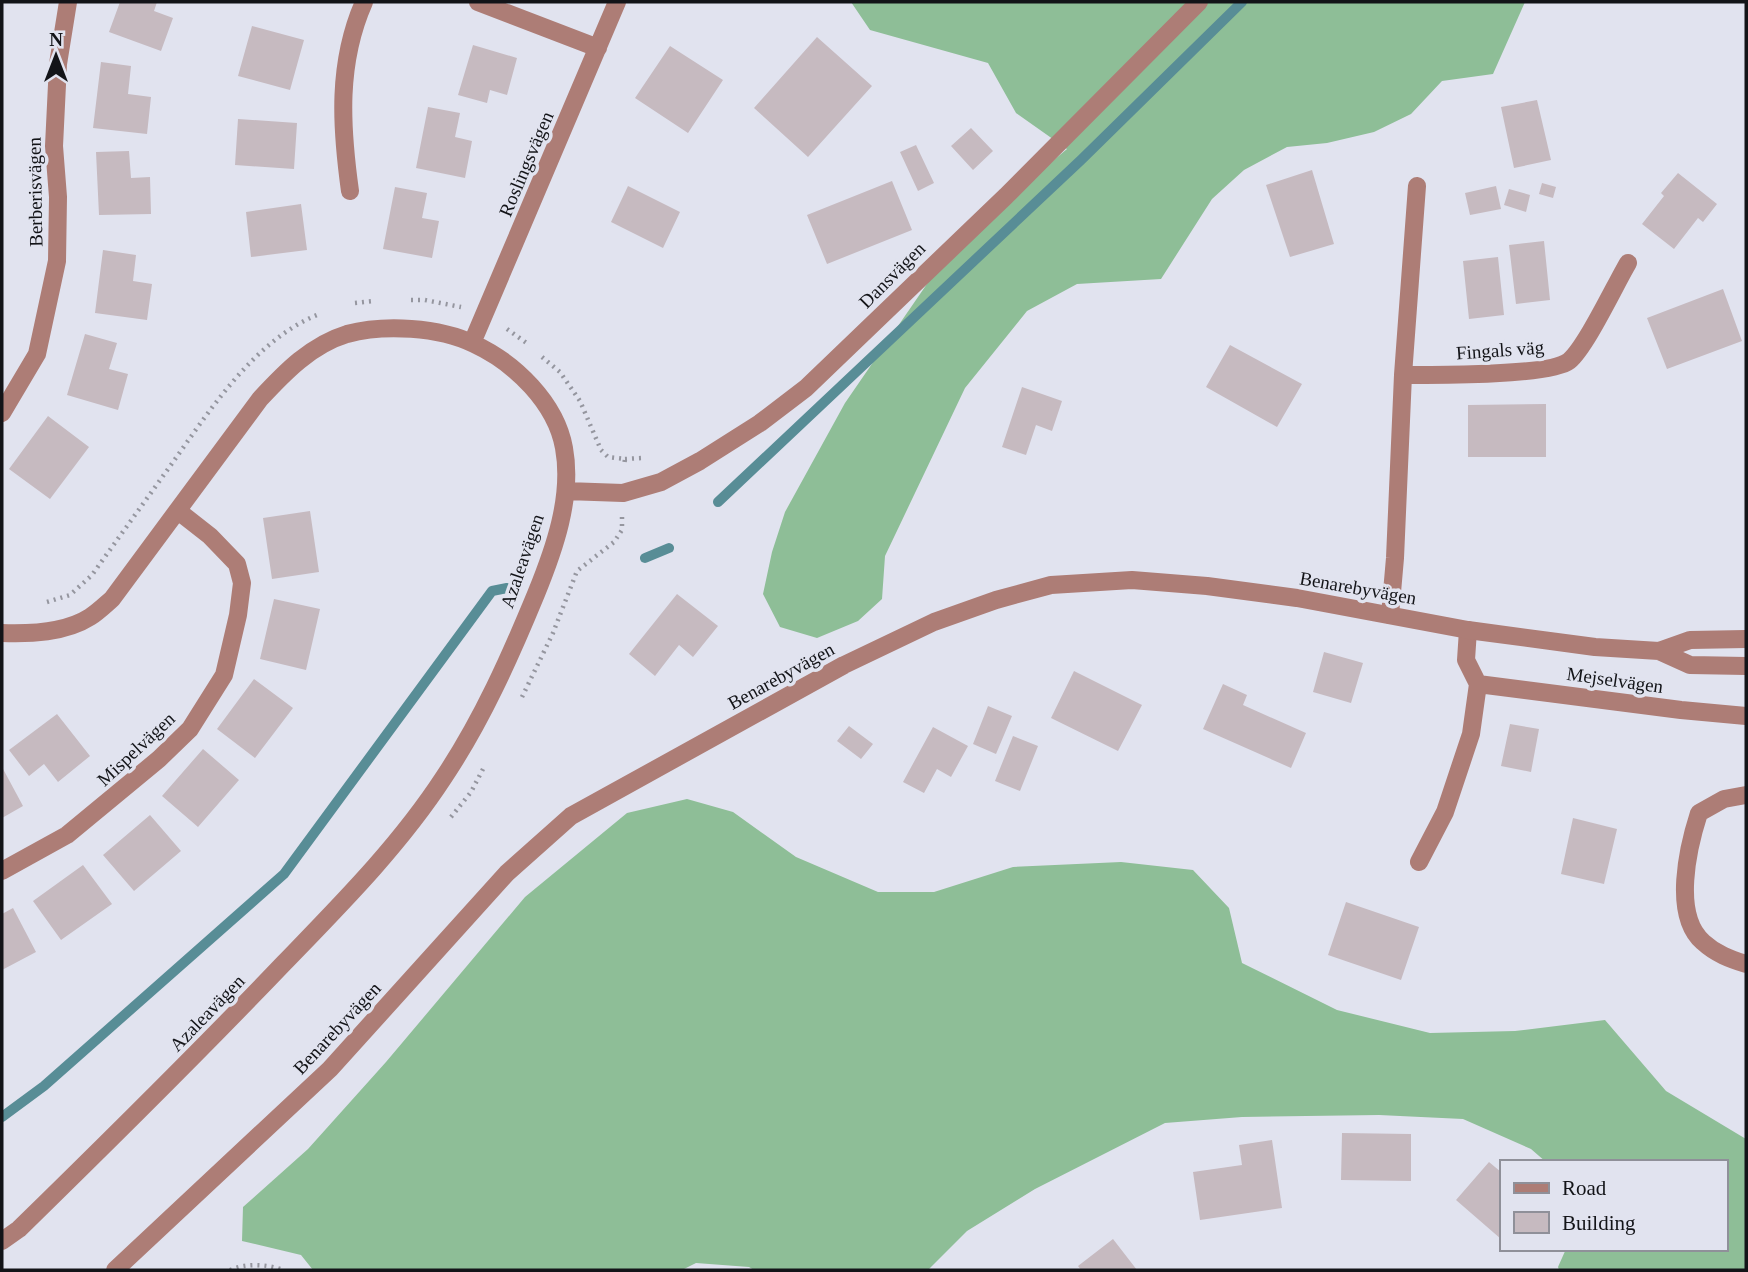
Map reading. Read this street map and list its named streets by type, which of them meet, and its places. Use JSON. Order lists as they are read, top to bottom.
{
  "streets": {
    "street": [
      "Roslingsvägen",
      "Berberisvägen",
      "Dansvägen",
      "Fingals väg",
      "Azaleavägen",
      "Benarebyvägen",
      "Mejselvägen",
      "Mispelvägen"
    ]
  },
  "crossings": [
    ["Roslingsvägen", "Azaleavägen"],
    ["Dansvägen", "Azaleavägen"],
    ["Azaleavägen", "Mispelvägen"]
  ],
  "legend": ["Road", "Building"],
  "north": "top"
}
